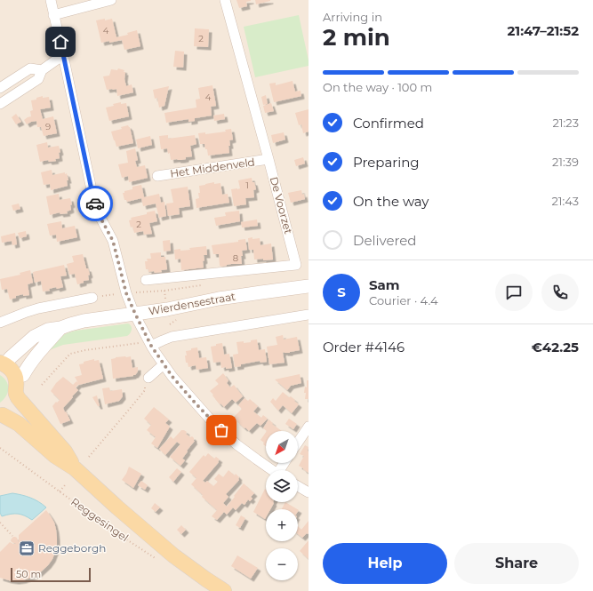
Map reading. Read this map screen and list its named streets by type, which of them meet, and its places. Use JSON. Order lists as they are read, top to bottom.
{
  "streets": {
    "main road": ["Wierdensestraat", "Reggesingel"],
    "street": ["Het Middenveld", "De Voorzet"]
  },
  "crossings": [
    ["Het Middenveld", "De Voorzet"]
  ],
  "places": {
    "office": ["Reggeborgh"]
  },
  "house_numbers": [
    "4",
    "2",
    "4",
    "9",
    "1",
    "2",
    "8"
  ],
  "scale_bar": "50 m",
  "north": "bottom left",
  "page": {
    "heading": ["2 min", "Arriving in", "21:47–21:52"],
    "panel": [
      "Sam",
      "Courier · 4.4",
      "Order #4146",
      "€42.25"
    ],
    "bar": "On the way · 100 m",
    "list": [
      ["Confirmed", "21:23"],
      ["Preparing", "21:39"],
      ["On the way", "21:43"],
      "Delivered"
    ],
    "round": "S",
    "map_buttons": ["+", "−"],
    "buttons": ["Help", "Share"],
    "scale": "50 m"
  }
}
